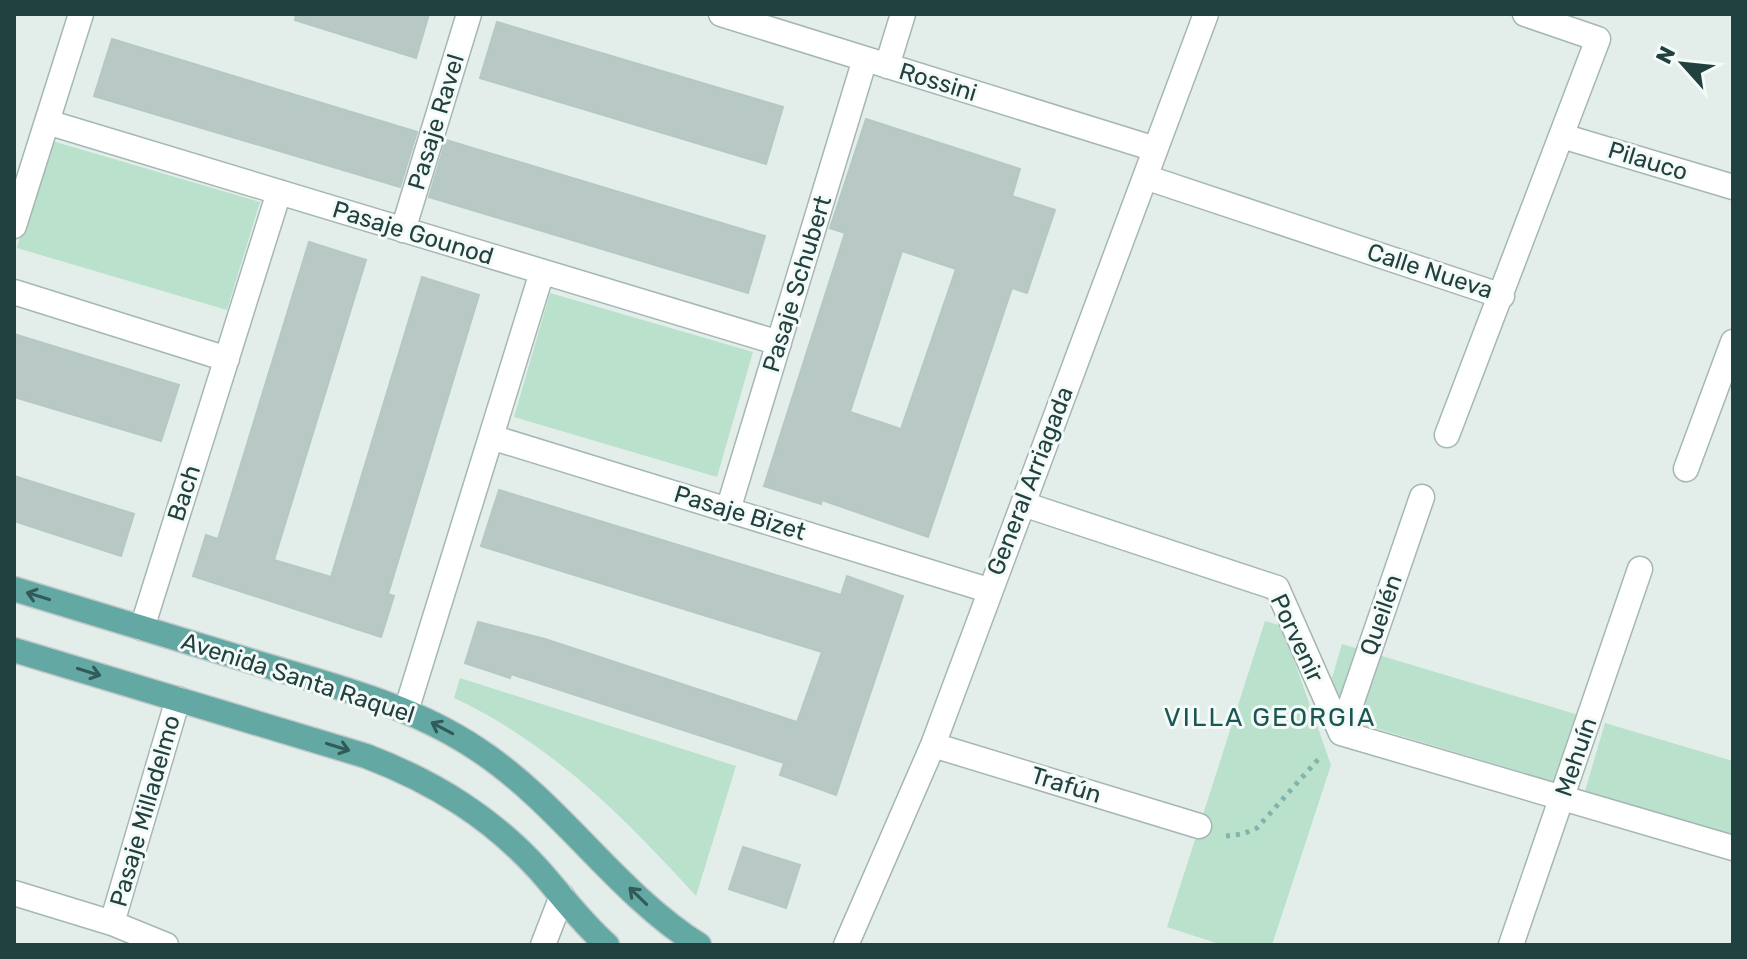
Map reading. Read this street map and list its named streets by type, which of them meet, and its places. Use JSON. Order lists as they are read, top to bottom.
{
  "streets": {
    "main road": ["Avenida Santa Raquel"],
    "street": [
      "Rossini",
      "Pasaje Ravel",
      "Pilauco",
      "Pasaje Gounod",
      "Calle Nueva",
      "Pasaje Schubert",
      "General Arriagada",
      "Bach",
      "Pasaje Bizet",
      "Queilén",
      "Porvenir",
      "Mehuín",
      "Trafún",
      "Pasaje Milladelmo"
    ]
  },
  "crossings": [
    ["Rossini", "Pasaje Schubert"],
    ["Rossini", "General Arriagada"],
    ["Pasaje Ravel", "Pasaje Gounod"],
    ["Pilauco", "Calle Nueva"],
    ["Pasaje Gounod", "Pasaje Schubert"],
    ["Pasaje Gounod", "Bach"],
    ["Calle Nueva", "General Arriagada"],
    ["Pasaje Schubert", "Pasaje Bizet"],
    ["General Arriagada", "Pasaje Bizet"],
    ["General Arriagada", "Porvenir"],
    ["General Arriagada", "Trafún"],
    ["Bach", "Avenida Santa Raquel"],
    ["Queilén", "Porvenir"]
  ],
  "districts": ["VILLA GEORGIA"],
  "north": "top left"
}
